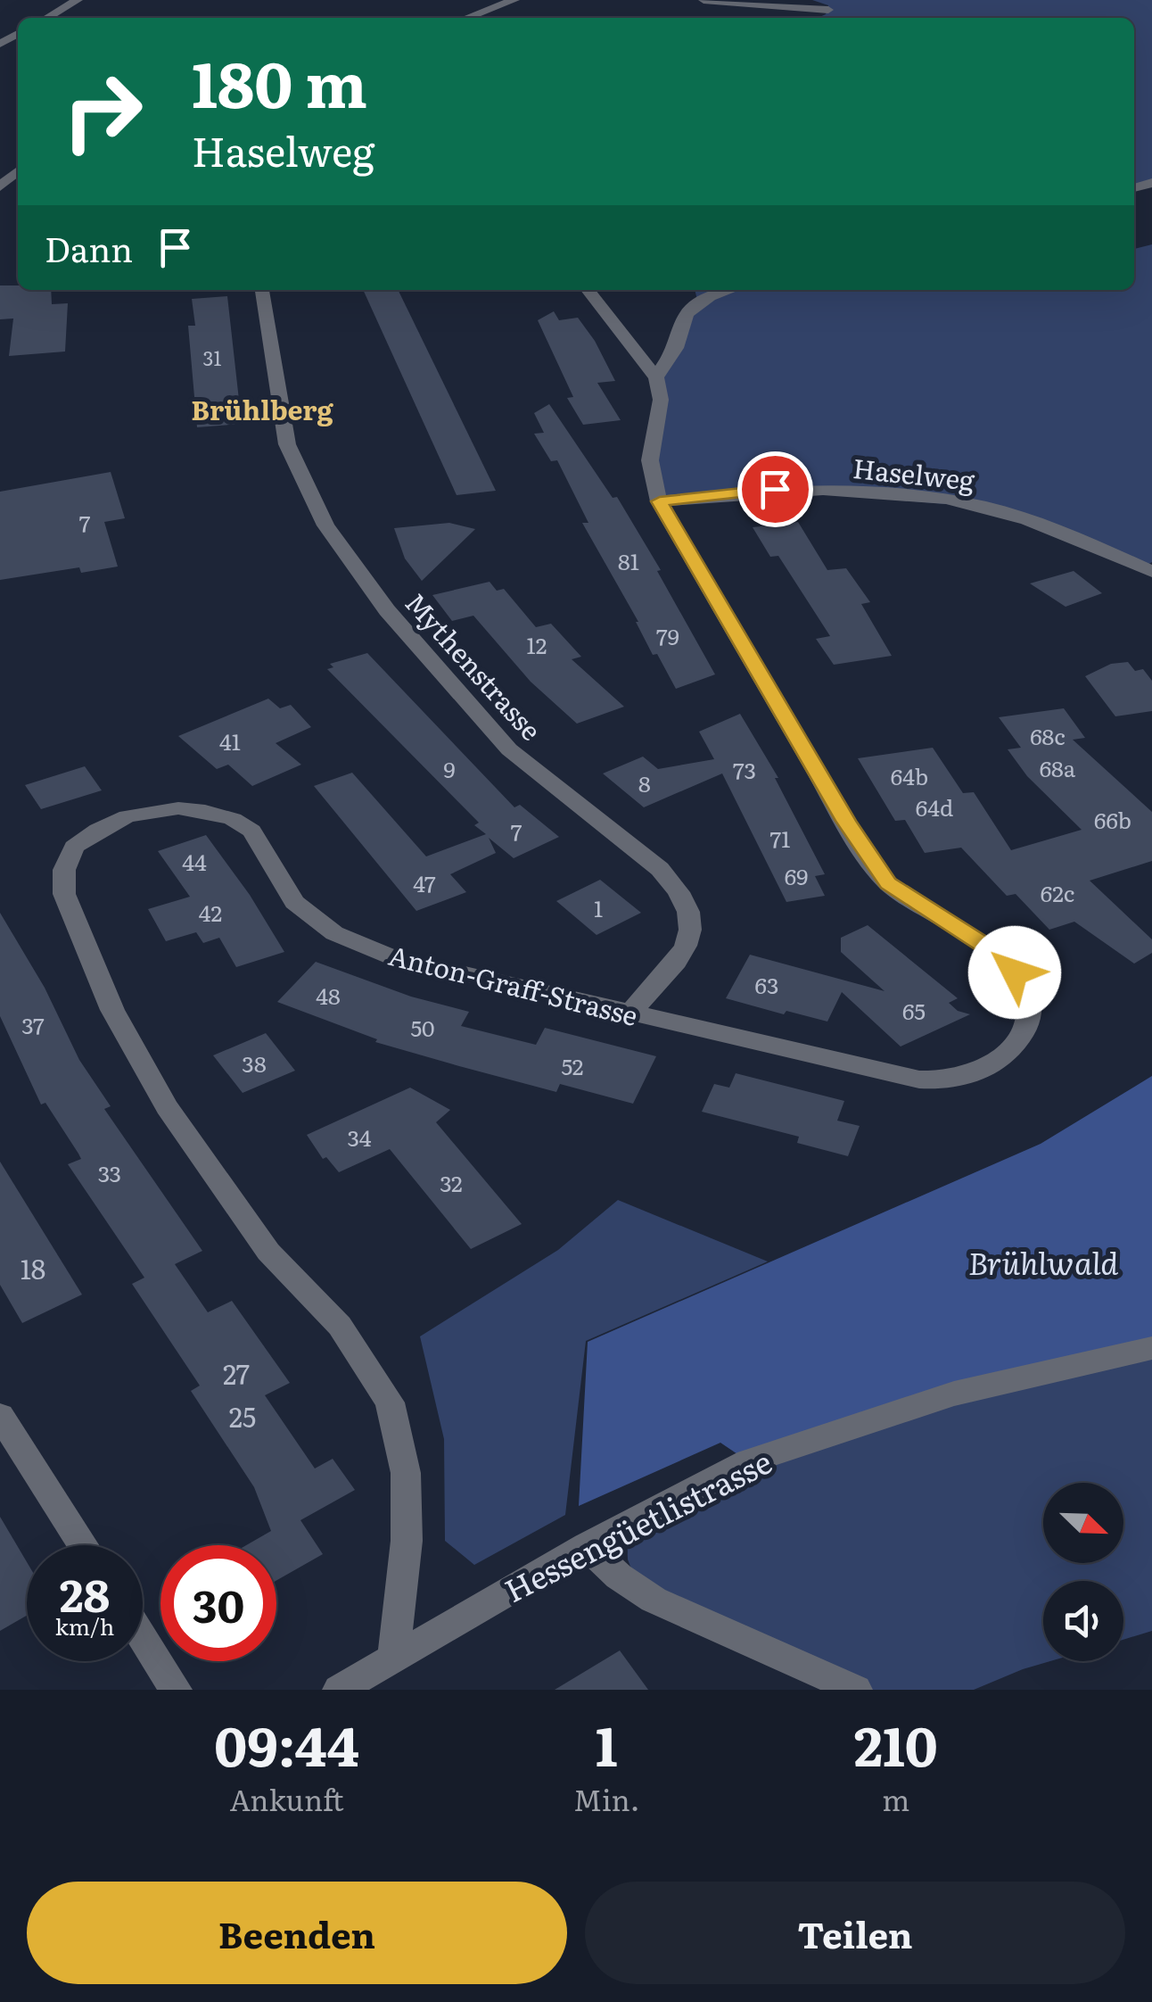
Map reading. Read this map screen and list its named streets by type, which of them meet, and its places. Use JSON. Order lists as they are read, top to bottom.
{
  "streets": {
    "street": [
      "Haselweg",
      "Mythenstrasse",
      "Anton-Graff-Strasse",
      "Hessengüetlistrasse"
    ]
  },
  "crossings": [
    ["Haselweg", "Anton-Graff-Strasse"],
    ["Mythenstrasse", "Anton-Graff-Strasse"],
    ["Anton-Graff-Strasse", "Hessengüetlistrasse"]
  ],
  "districts": ["Brühlberg"],
  "parks": ["Brühlwald"],
  "house_numbers": [
    "31",
    "7",
    "81",
    "79",
    "12",
    "68c",
    "41",
    "68a",
    "9",
    "73",
    "64b",
    "8",
    "64d",
    "66b",
    "7",
    "71",
    "44",
    "69",
    "47",
    "62c",
    "1",
    "42",
    "63",
    "48",
    "65",
    "37",
    "50",
    "38",
    "52",
    "34",
    "33",
    "32",
    "18",
    "27",
    "25"
  ],
  "north": "bottom right",
  "page": {
    "turn": ["180 m", "Haselweg"],
    "then": "Dann",
    "speed": "28 km/h",
    "limit": "30",
    "eta": [
      "09:44",
      "Ankunft",
      "1",
      "Min.",
      "210",
      "m"
    ],
    "buttons": ["Beenden", "Teilen"]
  }
}
